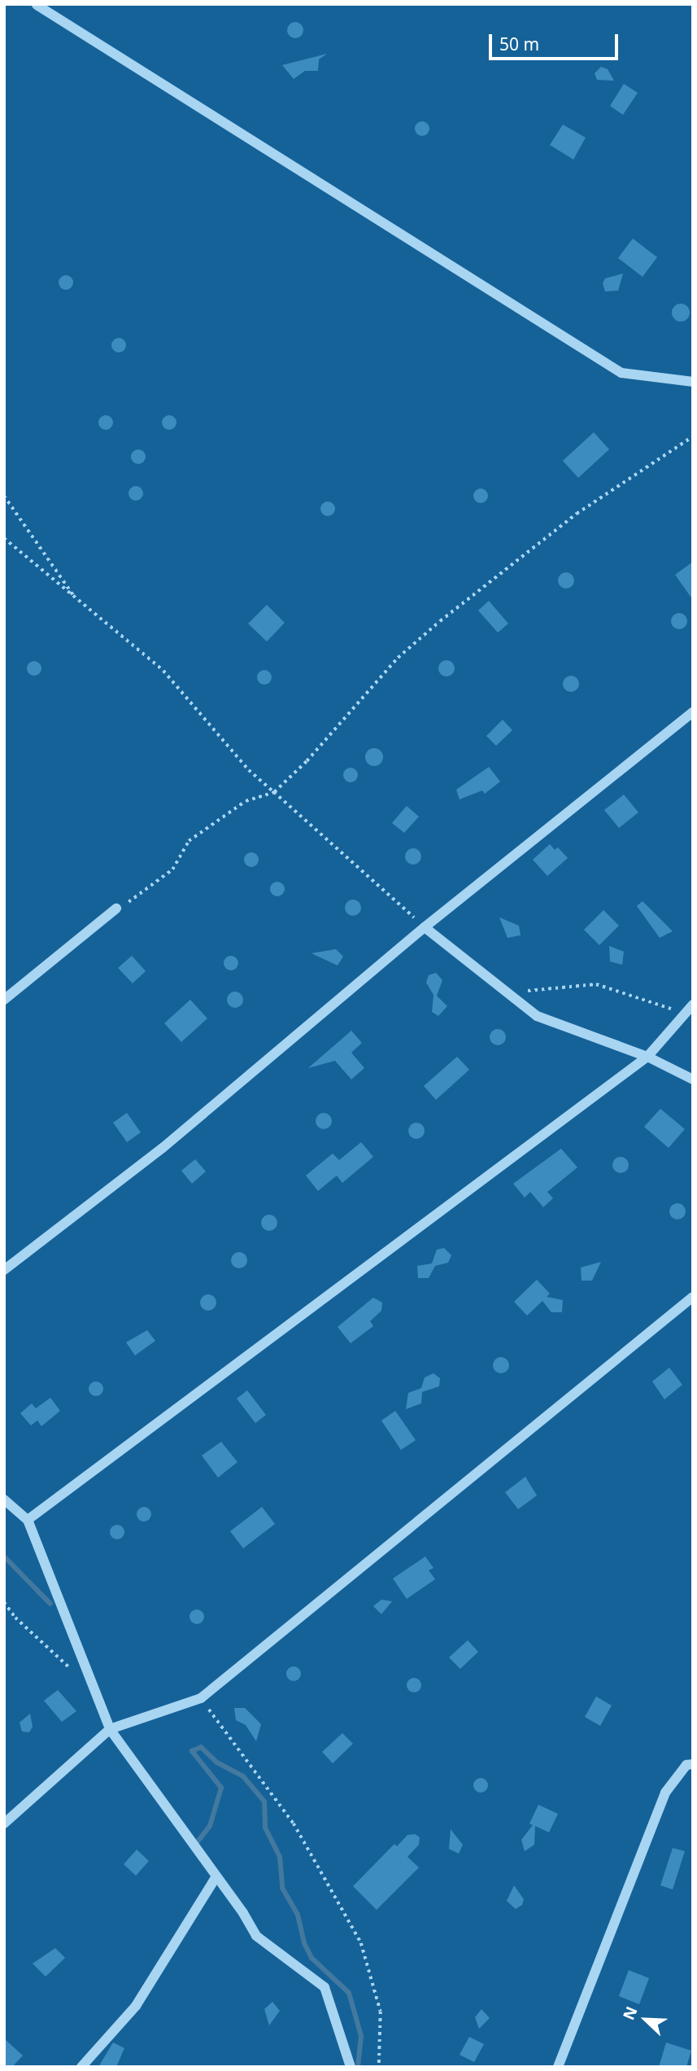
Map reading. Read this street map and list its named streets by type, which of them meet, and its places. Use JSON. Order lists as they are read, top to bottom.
{
  "scale_bar": "50 m",
  "north": "top left"
}
